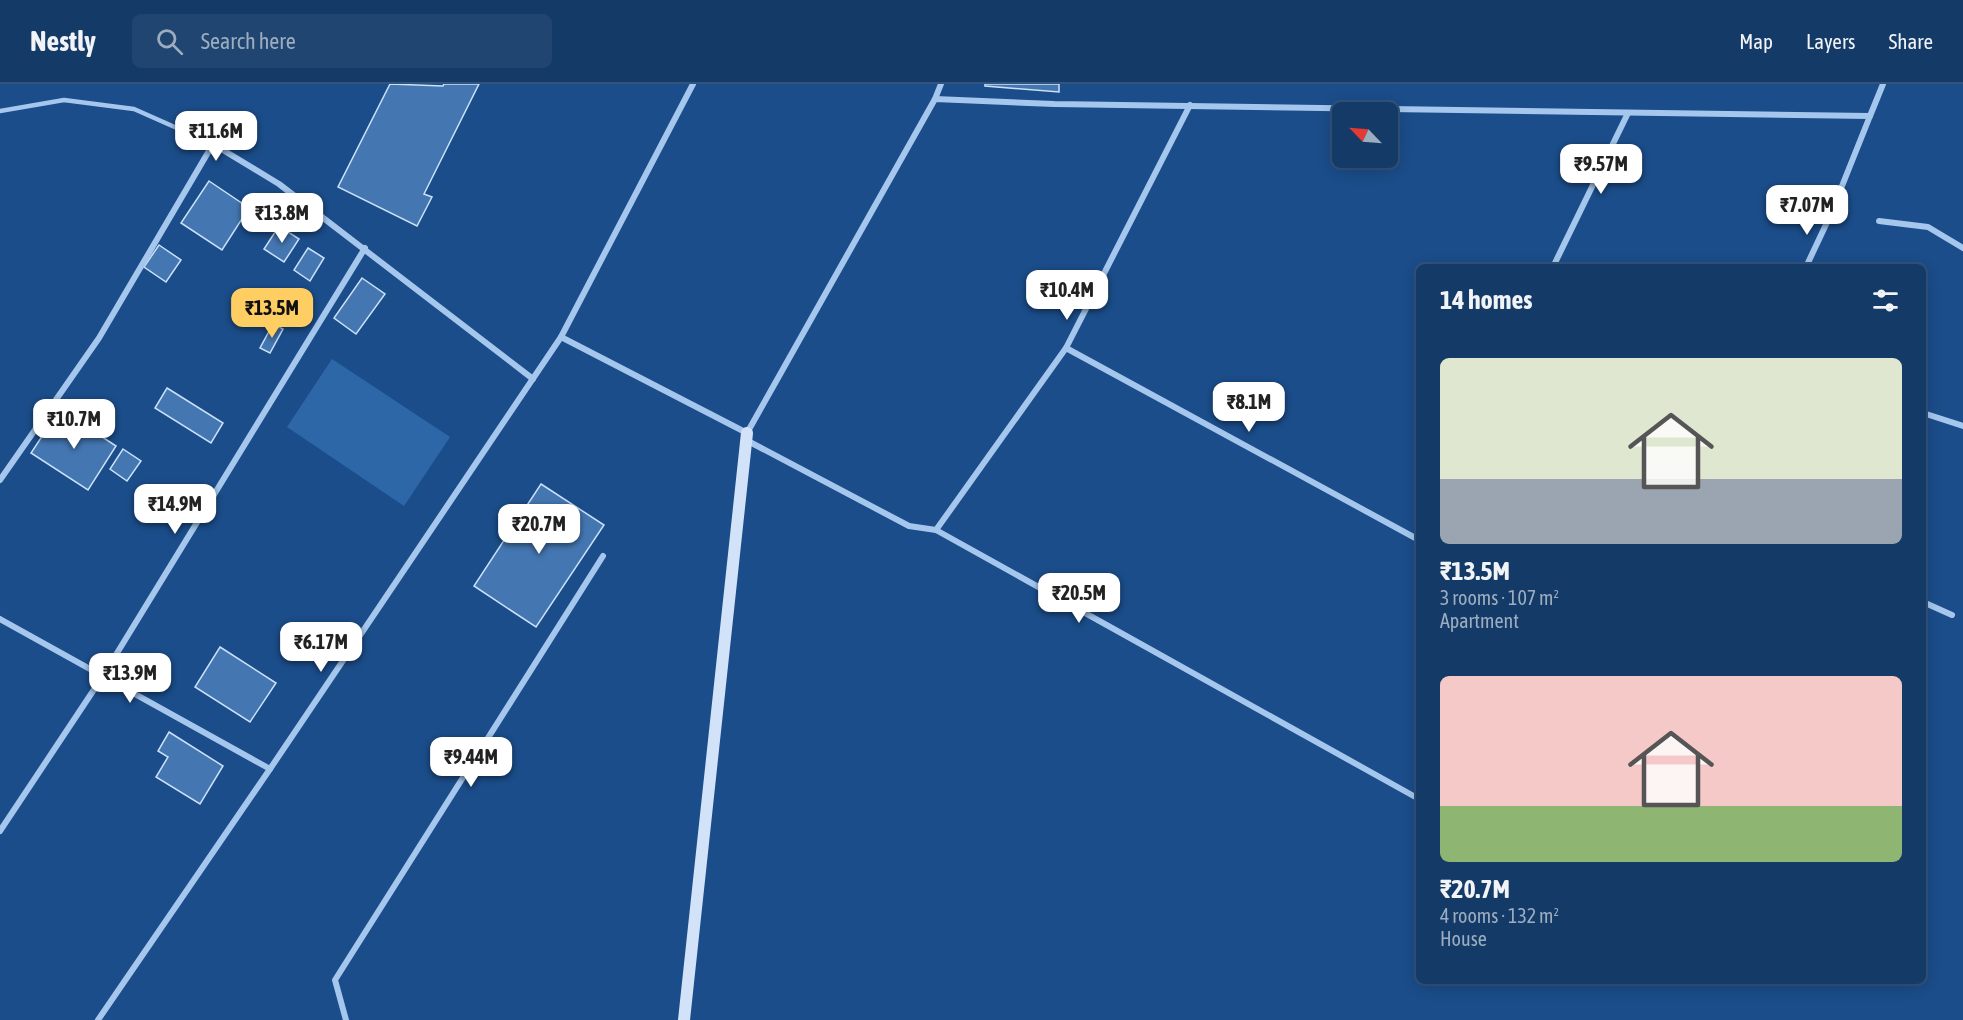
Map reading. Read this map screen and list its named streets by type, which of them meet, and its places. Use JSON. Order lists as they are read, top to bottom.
{
  "north": "top left",
  "page": {
    "header": "Nestly",
    "search": "Search here",
    "nav": ["Map", "Layers", "Share"],
    "price": [
      "₹11.6M",
      "₹9.57M",
      "₹7.07M",
      "₹13.8M",
      "₹10.4M",
      "₹13.5M",
      "₹8.1M",
      "₹10.7M",
      "₹14.9M",
      "₹20.7M",
      "₹20.5M",
      "₹6.17M",
      "₹13.9M",
      "₹9.44M"
    ],
    "heading": "14 homes",
    "list": [
      {
        "name": "₹13.5M",
        "note": "3 rooms · 107 m² · Apartment"
      },
      {
        "name": "₹20.7M",
        "note": "4 rooms · 132 m² · House"
      }
    ]
  }
}
